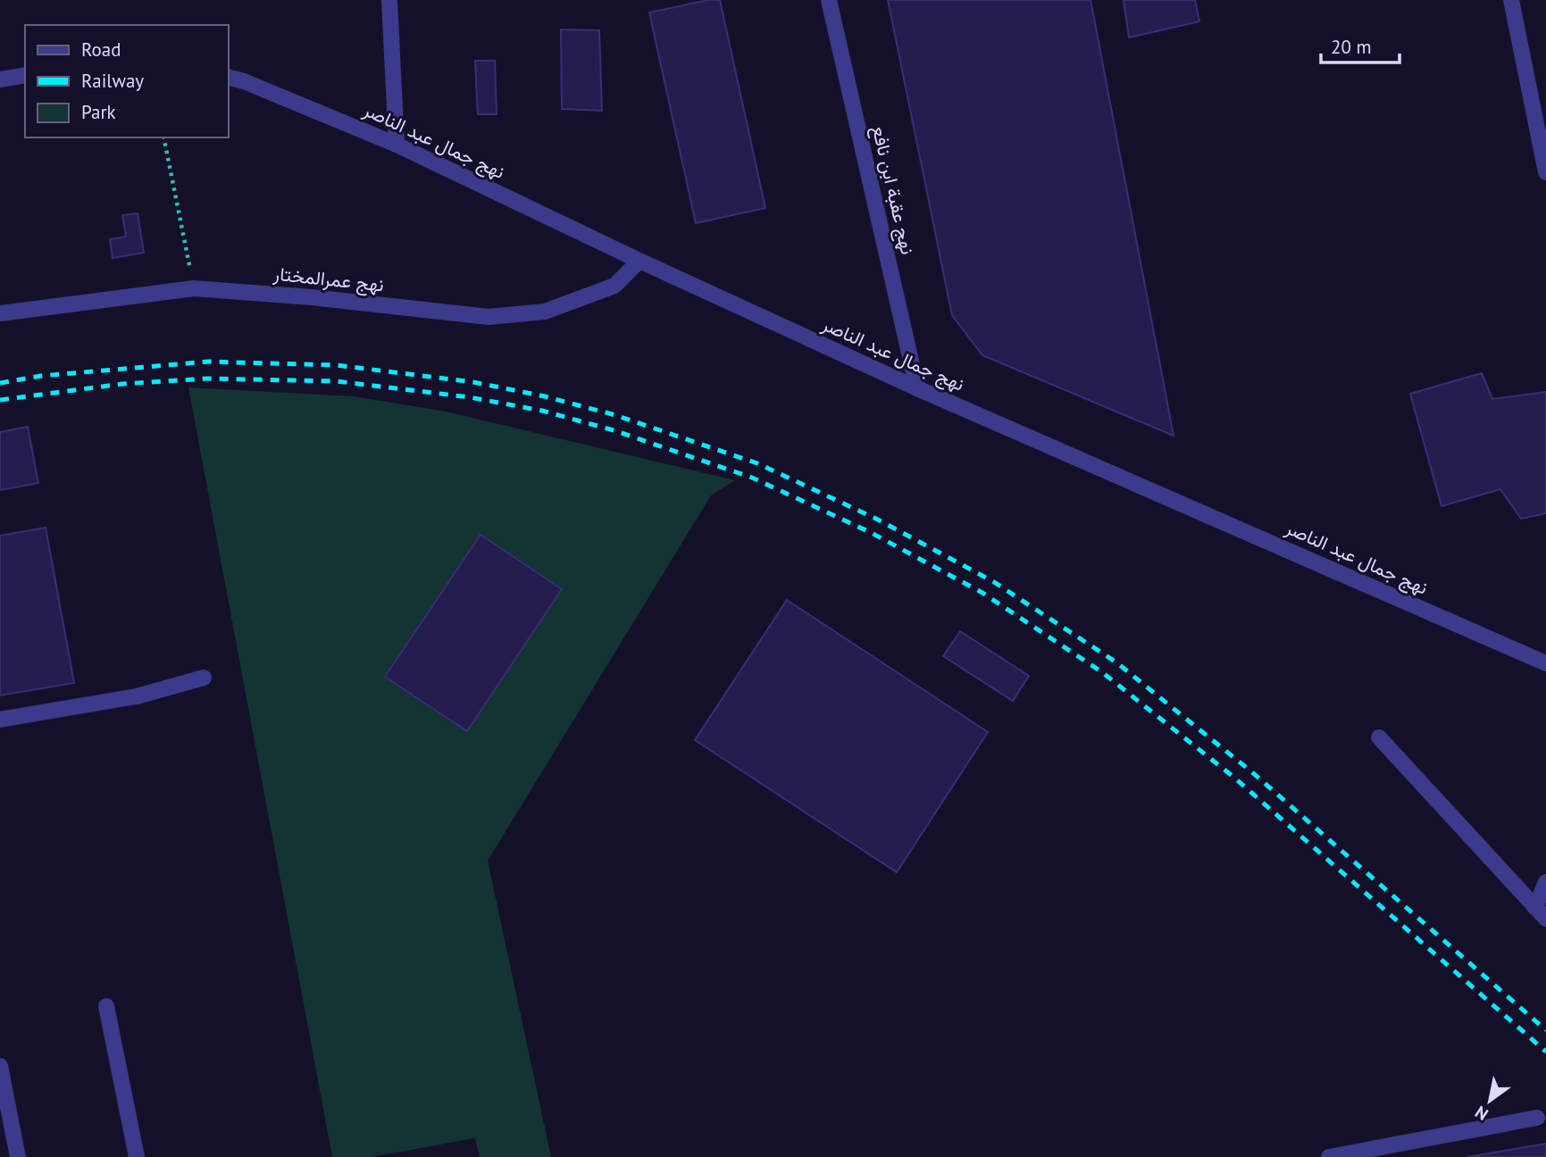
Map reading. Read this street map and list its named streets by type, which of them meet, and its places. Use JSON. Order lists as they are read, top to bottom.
{
  "streets": {
    "street": ["نهج جمال عبد الناصر", "نهج عقبة ابن نافع", "نهج عمرالمختار"]
  },
  "crossings": [
    ["نهج جمال عبد الناصر", "نهج عقبة ابن نافع"],
    ["نهج جمال عبد الناصر", "نهج عمرالمختار"]
  ],
  "legend": ["Road", "Railway", "Park"],
  "scale_bar": "20 m",
  "north": "bottom left"
}
